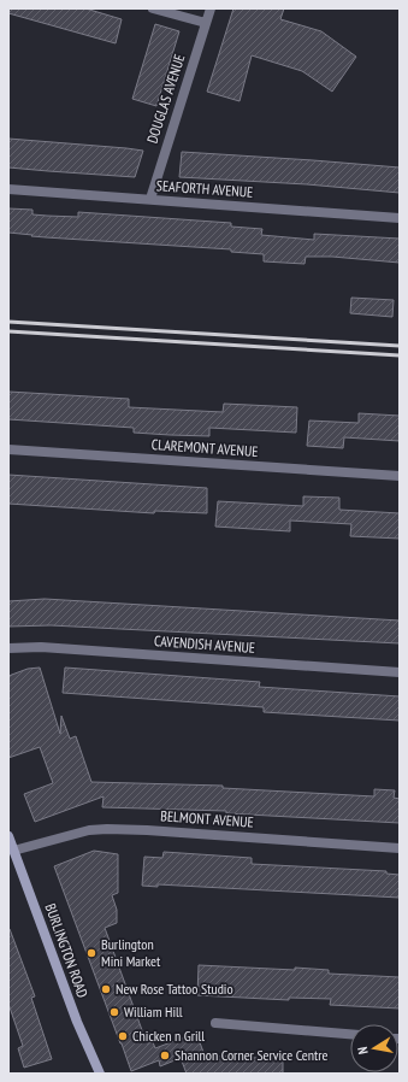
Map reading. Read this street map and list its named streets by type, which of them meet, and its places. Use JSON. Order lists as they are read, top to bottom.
{
  "streets": {
    "main road": ["BURLINGTON ROAD"],
    "street": [
      "DOUGLAS AVENUE",
      "SEAFORTH AVENUE",
      "CLAREMONT AVENUE",
      "CAVENDISH AVENUE",
      "BELMONT AVENUE"
    ]
  },
  "crossings": [
    ["DOUGLAS AVENUE", "SEAFORTH AVENUE"],
    ["BELMONT AVENUE", "BURLINGTON ROAD"]
  ],
  "places": [
    "Burlington Mini Market",
    "New Rose Tattoo Studio",
    "William Hill",
    "Chicken n Grill",
    "Shannon Corner Service Centre"
  ],
  "north": "left"
}
